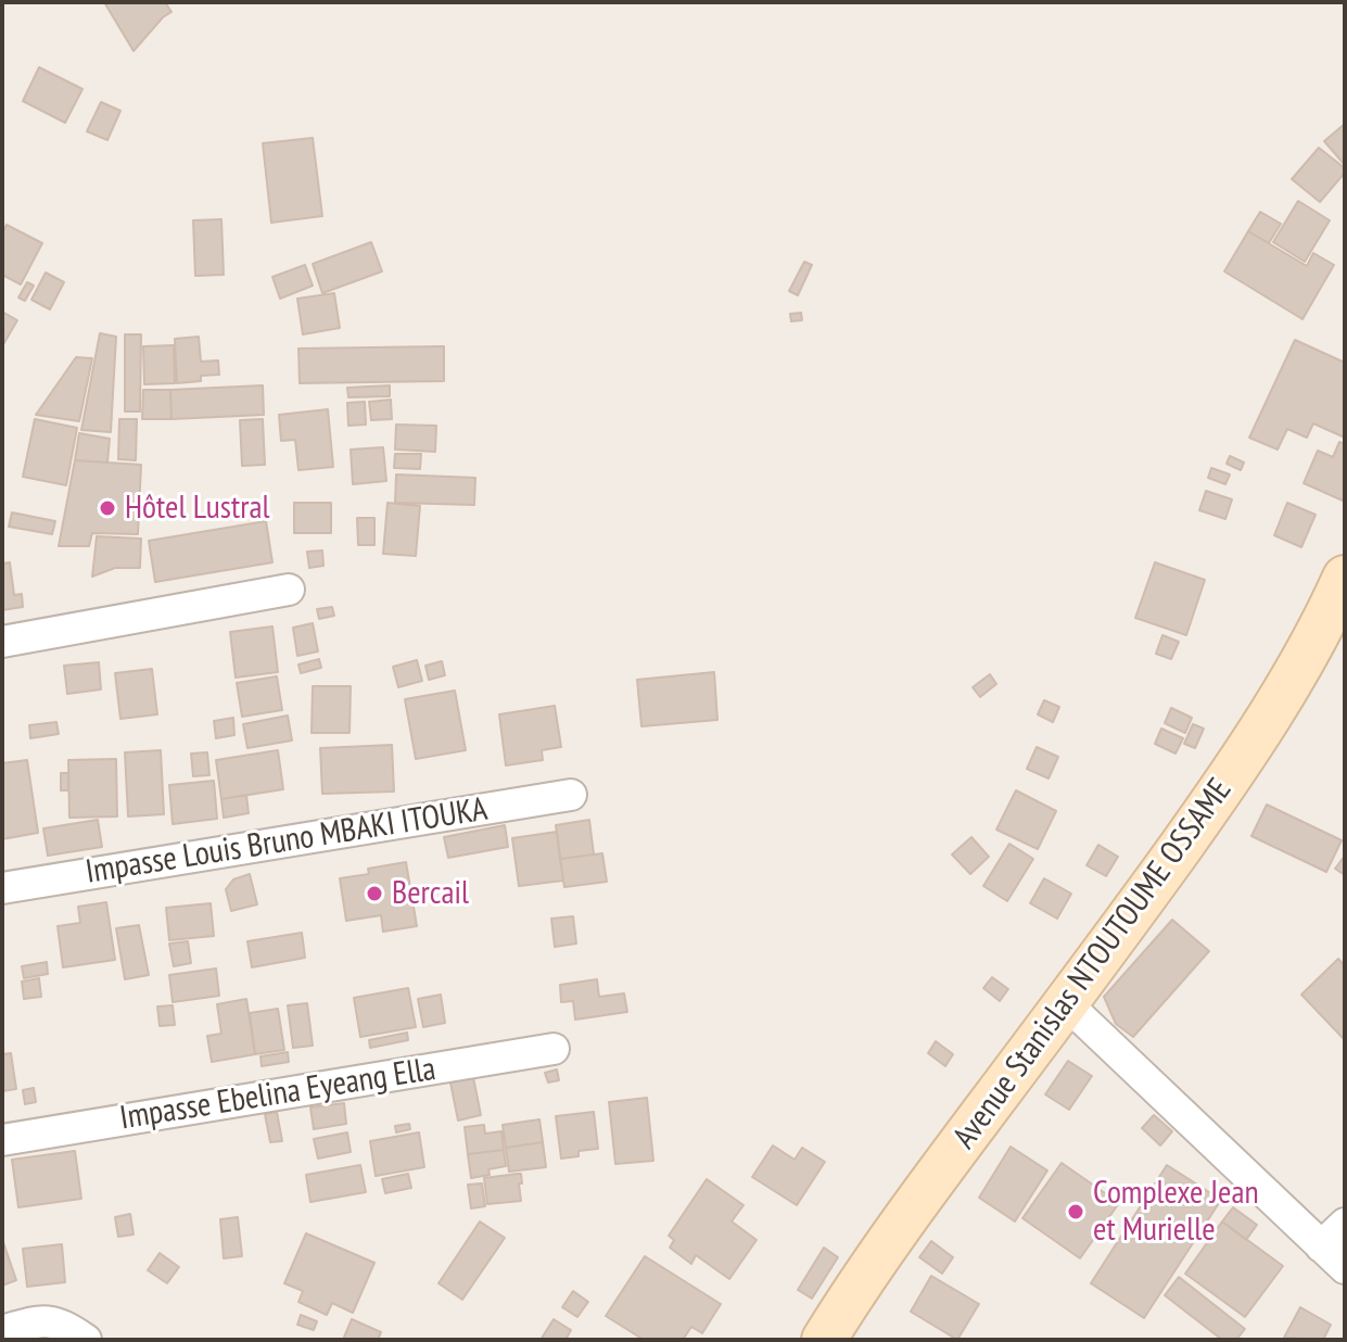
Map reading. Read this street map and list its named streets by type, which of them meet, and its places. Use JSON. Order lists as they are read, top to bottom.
{
  "streets": {
    "street": ["Impasse Louis Bruno MBAKI ITOUKA", "Avenue Stanislas NTOUTOUME OSSAME", "Impasse Ebelina Eyeang Ella"]
  },
  "places": ["Hôtel Lustral", "Bercail", "Complexe Jean et Murielle"]
}
